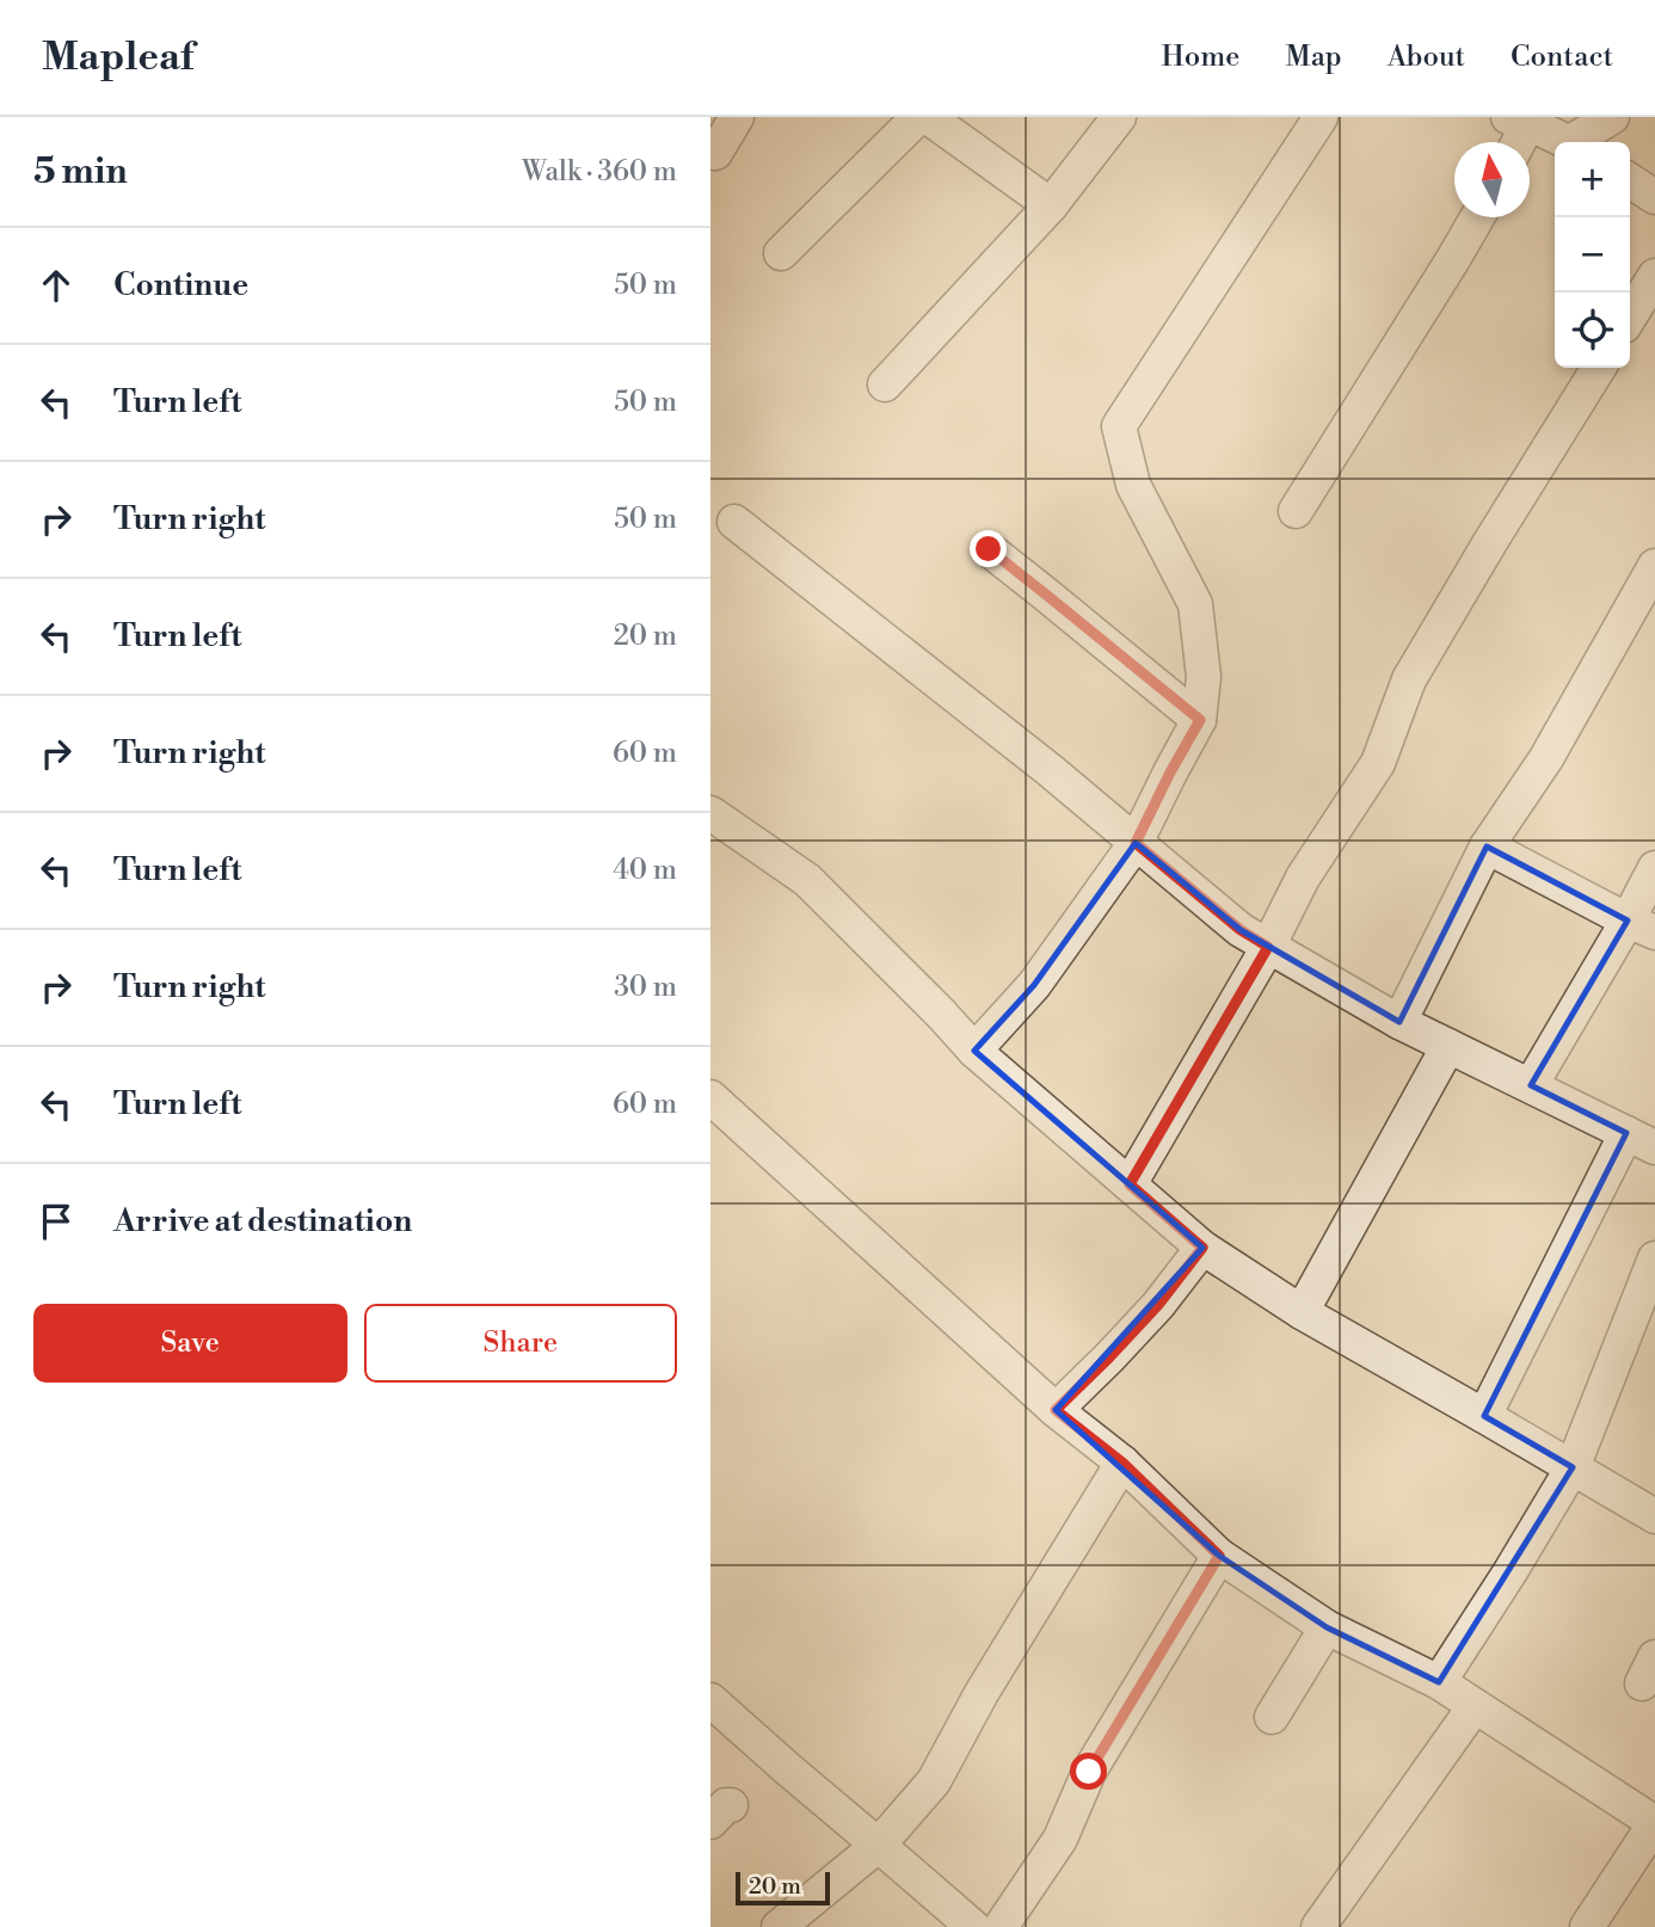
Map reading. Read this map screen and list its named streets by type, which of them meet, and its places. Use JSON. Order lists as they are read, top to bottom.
{
  "scale_bar": "20 m",
  "north": "top",
  "page": {
    "header": "Mapleaf",
    "nav": [
      "Home",
      "Map",
      "About",
      "Contact"
    ],
    "heading": ["5 min", "Walk · 360 m"],
    "map_buttons": ["+", "−"],
    "list": [
      ["Continue", "50 m"],
      ["Turn left", "50 m"],
      ["Turn right", "50 m"],
      ["Turn left", "20 m"],
      ["Turn right", "60 m"],
      ["Turn left", "40 m"],
      ["Turn right", "30 m"],
      ["Turn left", "60 m"],
      "Arrive at destination"
    ],
    "buttons": ["Save", "Share"],
    "scale": "20 m"
  }
}
